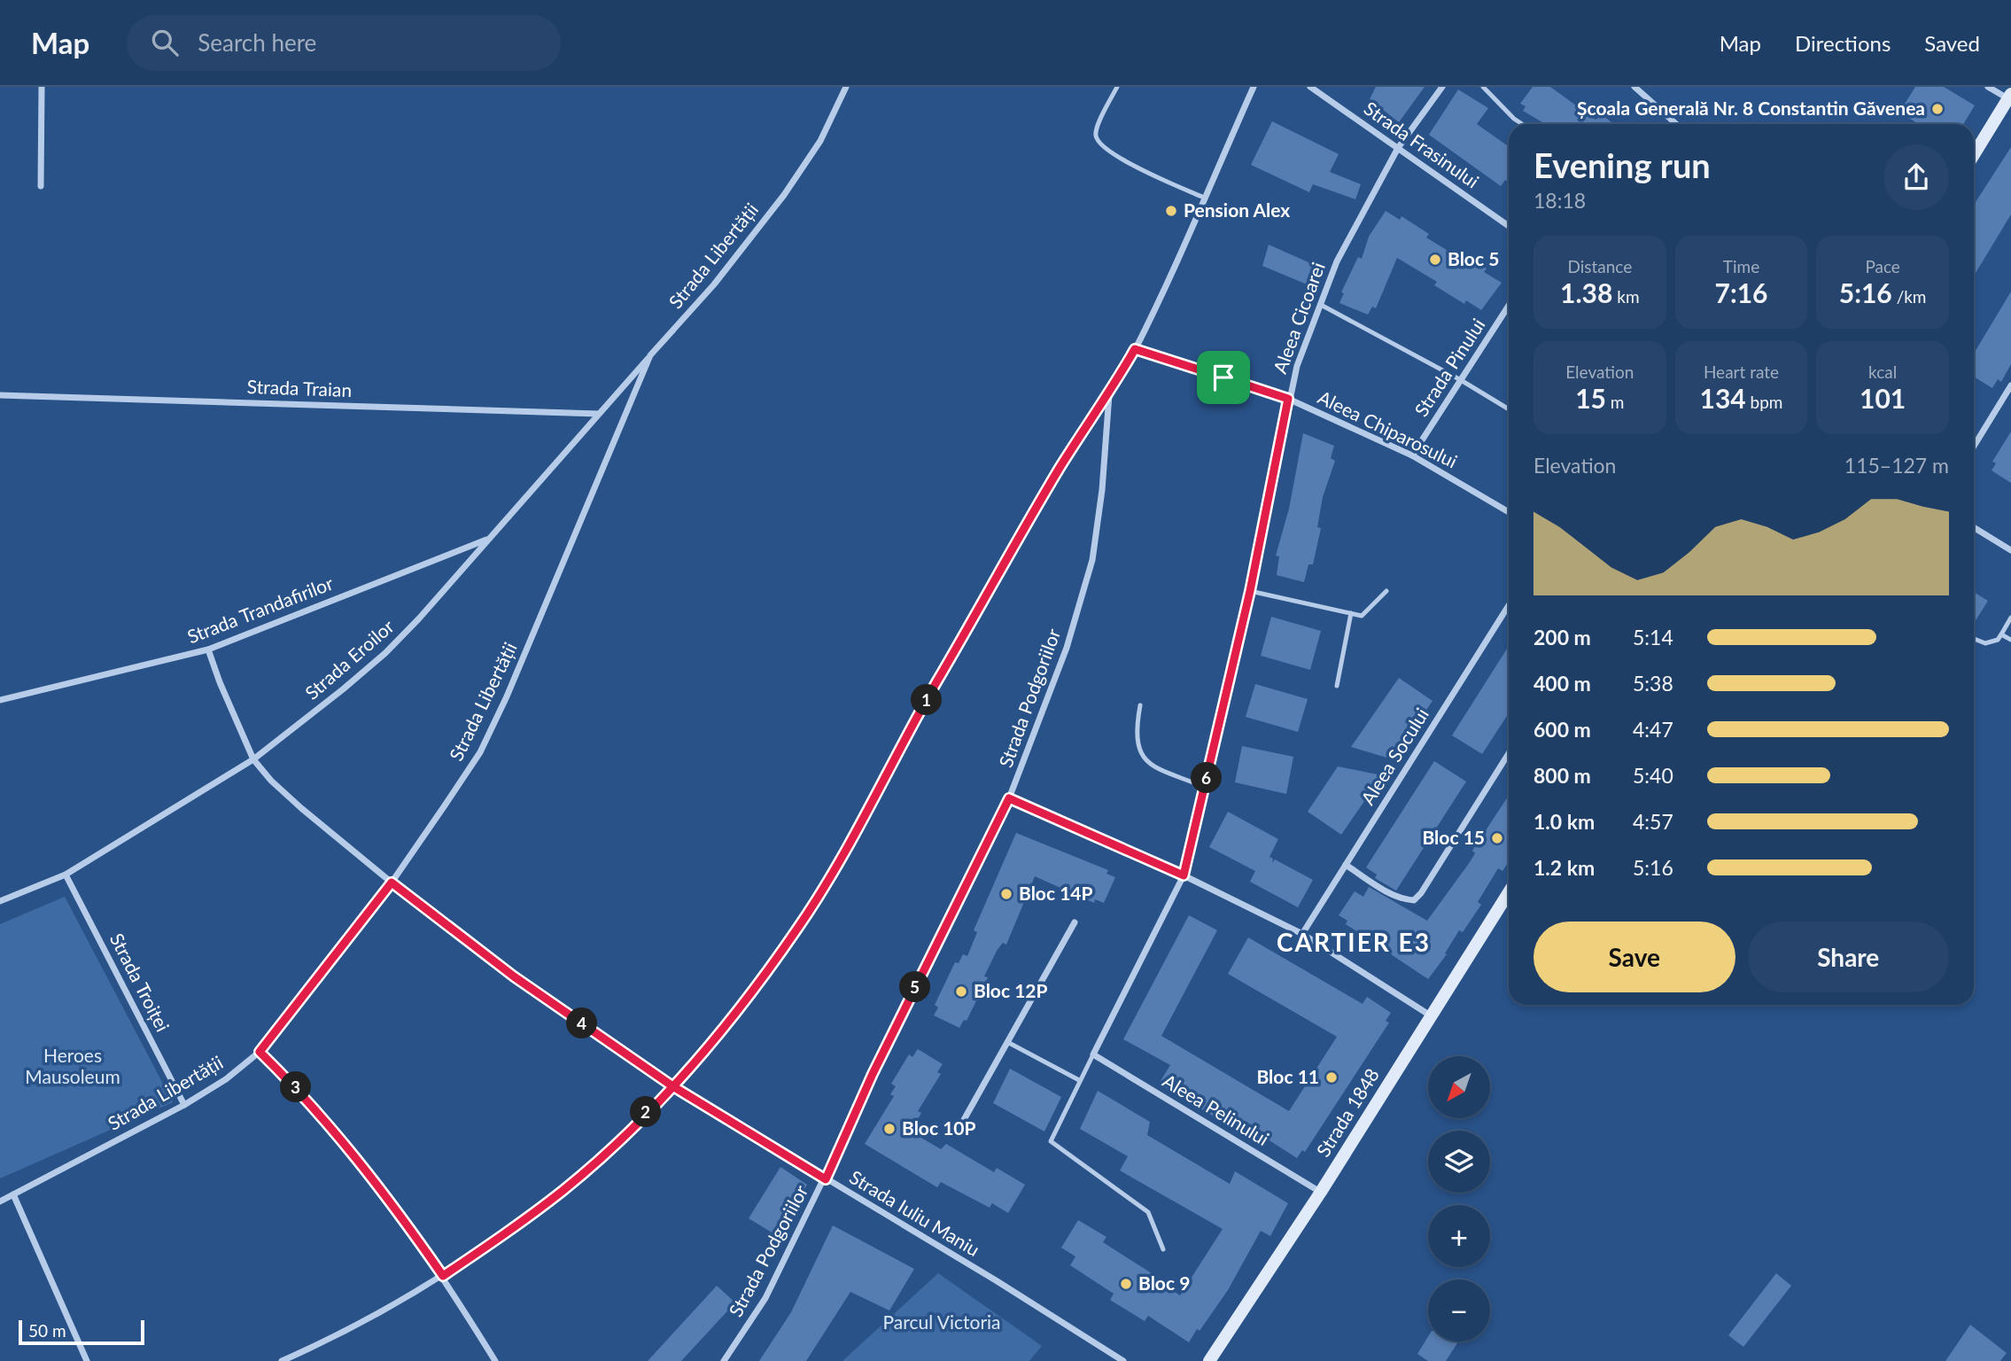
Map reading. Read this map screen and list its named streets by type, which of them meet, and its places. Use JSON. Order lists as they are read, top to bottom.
{
  "streets": {
    "main road": ["Strada 1848"],
    "street": [
      "Strada Frasinului",
      "Strada Libertății",
      "Aleea Cicoarei",
      "Strada Pinului",
      "Strada Traian",
      "Aleea Chiparosului",
      "Strada Trandafirilor",
      "Strada Eroilor",
      "Strada Podgoriilor",
      "Aleea Socului",
      "Strada Troiței",
      "Aleea Pelinului",
      "Strada Iuliu Maniu"
    ]
  },
  "crossings": [
    ["Strada Frasinului", "Aleea Cicoarei"],
    ["Strada Libertății", "Strada Eroilor"],
    ["Strada Libertății", "Strada Troiței"],
    ["Strada Libertății", "Strada Iuliu Maniu"],
    ["Aleea Cicoarei", "Aleea Chiparosului"],
    ["Strada Pinului", "Aleea Chiparosului"],
    ["Strada Traian", "Strada Eroilor"],
    ["Aleea Chiparosului", "Strada Podgoriilor"],
    ["Strada Trandafirilor", "Strada Eroilor"],
    ["Strada Trandafirilor", "Strada Iuliu Maniu"],
    ["Strada Eroilor", "Strada Troiței"],
    ["Strada Eroilor", "Strada Iuliu Maniu"],
    ["Strada Podgoriilor", "Strada Iuliu Maniu"],
    ["Aleea Pelinului", "Strada 1848"]
  ],
  "districts": ["CARTIER E3"],
  "parks": ["Heroes Mausoleum", "Parcul Victoria"],
  "places": [
    "Școala Generală Nr. 8 Constantin Găvenea",
    "Pension Alex",
    "Bloc 5",
    "Bloc 15",
    "Bloc 14P",
    "Bloc 12P",
    "Bloc 11",
    "Bloc 10P",
    "Bloc 9"
  ],
  "scale_bar": "50 m",
  "north": "bottom left",
  "page": {
    "header": "Map",
    "search": "Search here",
    "nav": ["Map", "Directions", "Saved"],
    "heading": ["Evening run", "18:18"],
    "stats": [
      ["Distance", "1.38 km"],
      ["Time", "7:16"],
      ["Pace", "5:16 /km"],
      ["Elevation", "15 m"],
      ["Heart rate", "134 bpm"],
      ["kcal", "101"]
    ],
    "chart": ["Elevation", "115–127 m"],
    "list": [
      {
        "name": "200 m",
        "note": "5:14"
      },
      {
        "name": "400 m",
        "note": "5:38"
      },
      {
        "name": "600 m",
        "note": "4:47"
      },
      {
        "name": "800 m",
        "note": "5:40"
      },
      {
        "name": "1.0 km",
        "note": "4:57"
      },
      {
        "name": "1.2 km",
        "note": "5:16"
      }
    ],
    "pins": [
      "1",
      "6",
      "5",
      "4",
      "3",
      "2"
    ],
    "buttons": ["Save", "Share"],
    "map_buttons": ["+", "−"],
    "scale": "50 m"
  }
}
